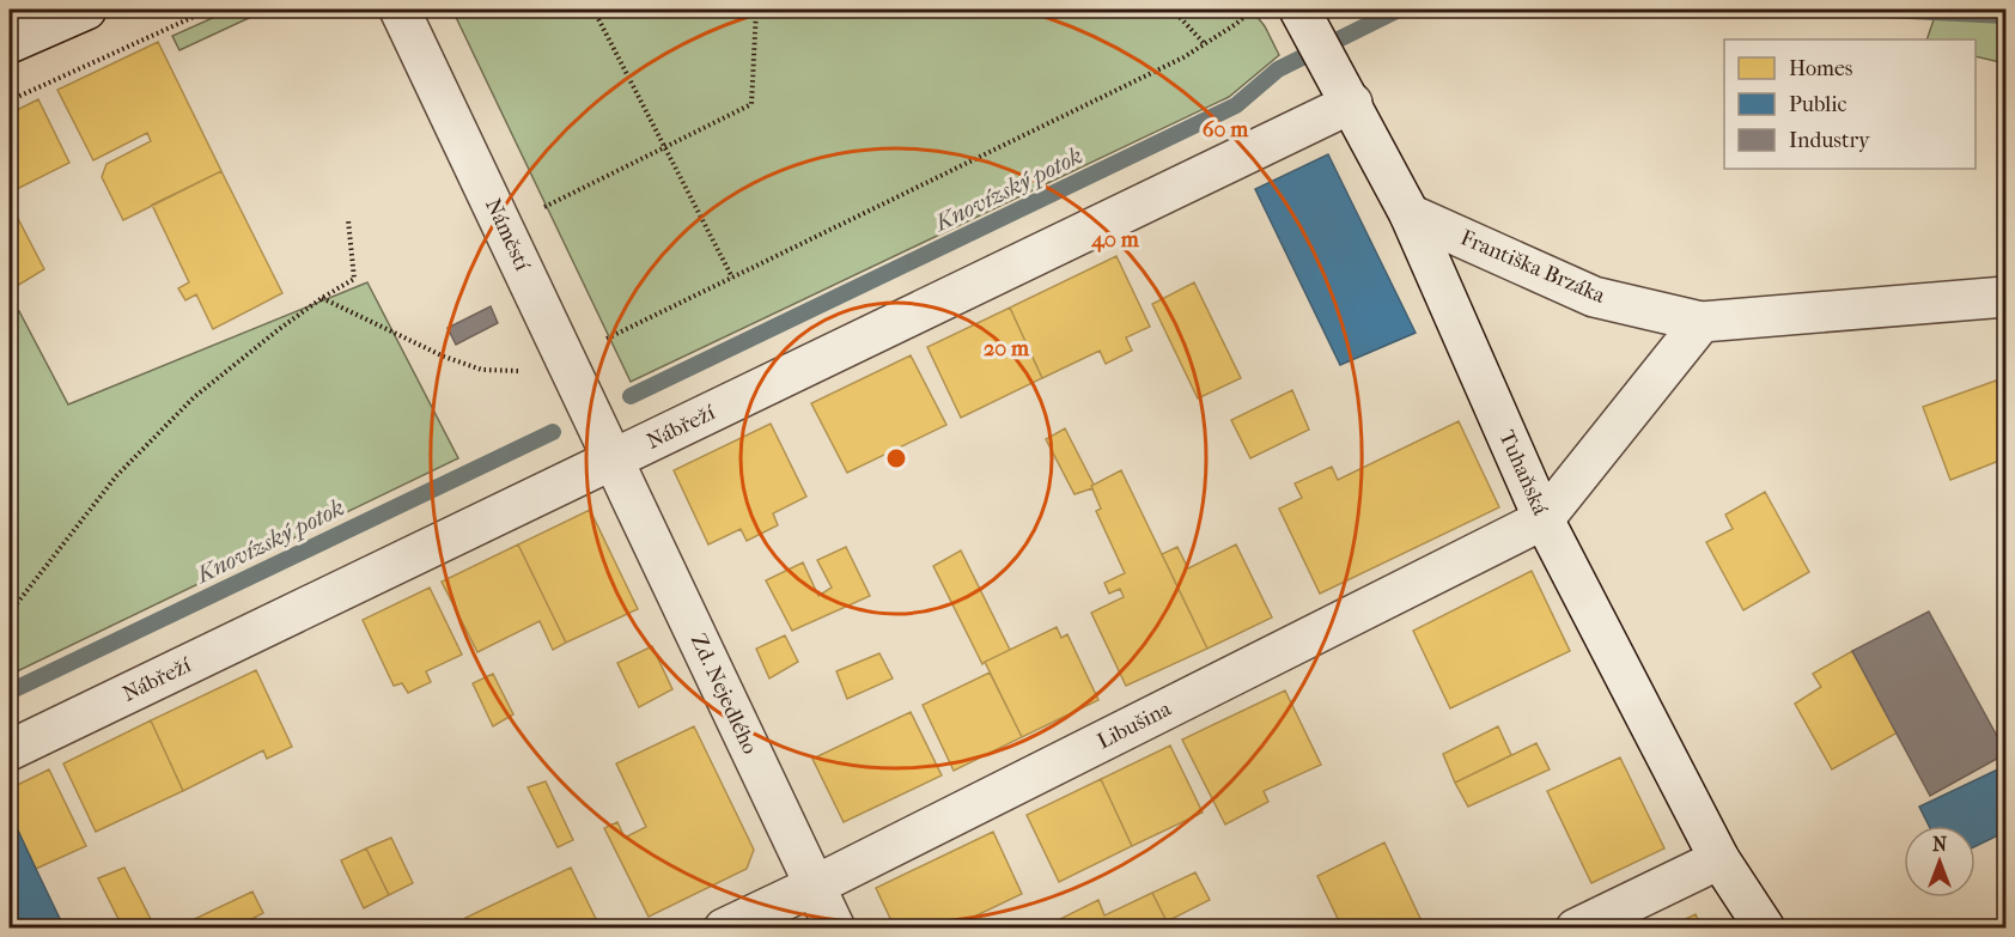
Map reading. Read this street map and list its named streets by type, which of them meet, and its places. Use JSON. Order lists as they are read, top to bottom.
{
  "streets": {
    "street": [
      "Náměstí",
      "Františka Brzáka",
      "Nábřeží",
      "Tuhaňská",
      "Zd. Nejedlého",
      "Libušina"
    ]
  },
  "crossings": [
    ["Náměstí", "Nábřeží"],
    ["Náměstí", "Zd. Nejedlého"],
    ["Františka Brzáka", "Tuhaňská"],
    ["Nábřeží", "Tuhaňská"],
    ["Nábřeží", "Zd. Nejedlého"],
    ["Tuhaňská", "Libušina"],
    ["Zd. Nejedlého", "Libušina"]
  ],
  "water": ["Knovízský potok"],
  "legend": ["Homes", "Public", "Industry"],
  "north": "top",
  "rings": ["60 m", "40 m", "20 m"]
}
